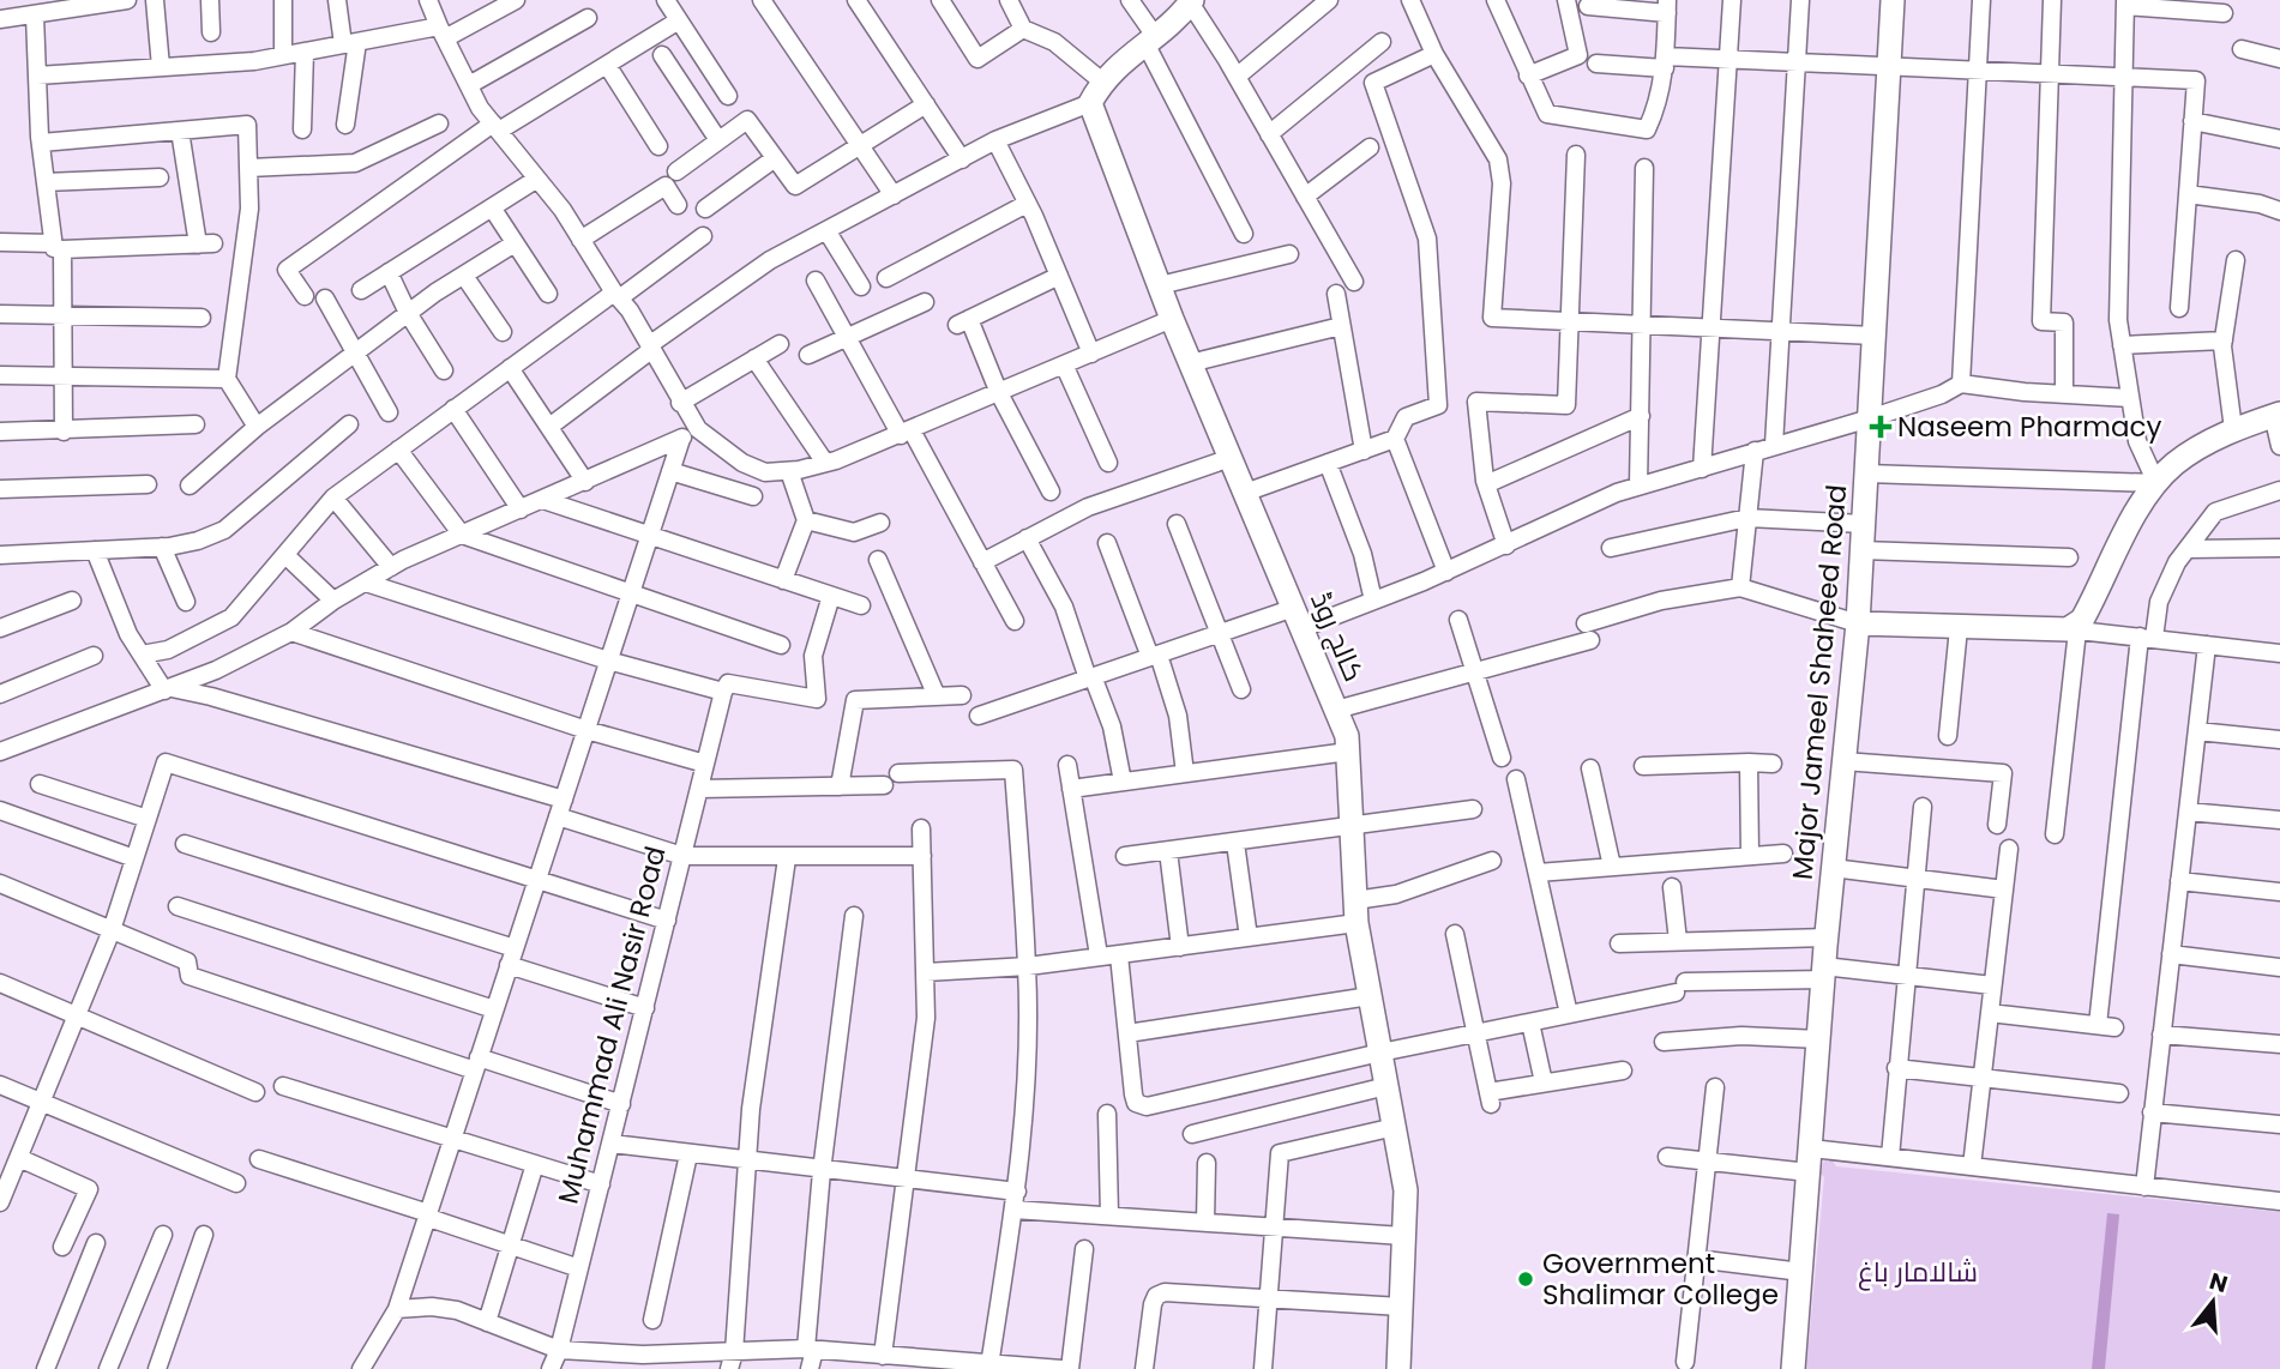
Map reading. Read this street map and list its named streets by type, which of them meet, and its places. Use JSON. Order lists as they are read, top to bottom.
{
  "streets": {
    "street": ["کالج روڈ", "Major Jameel Shaheed Road", "Muhammad Ali Nasir Road"]
  },
  "parks": ["شالامار باغ"],
  "places": {
    "health": ["Naseem Pharmacy"],
    "other": ["Government Shalimar College"]
  },
  "north": "top"
}
